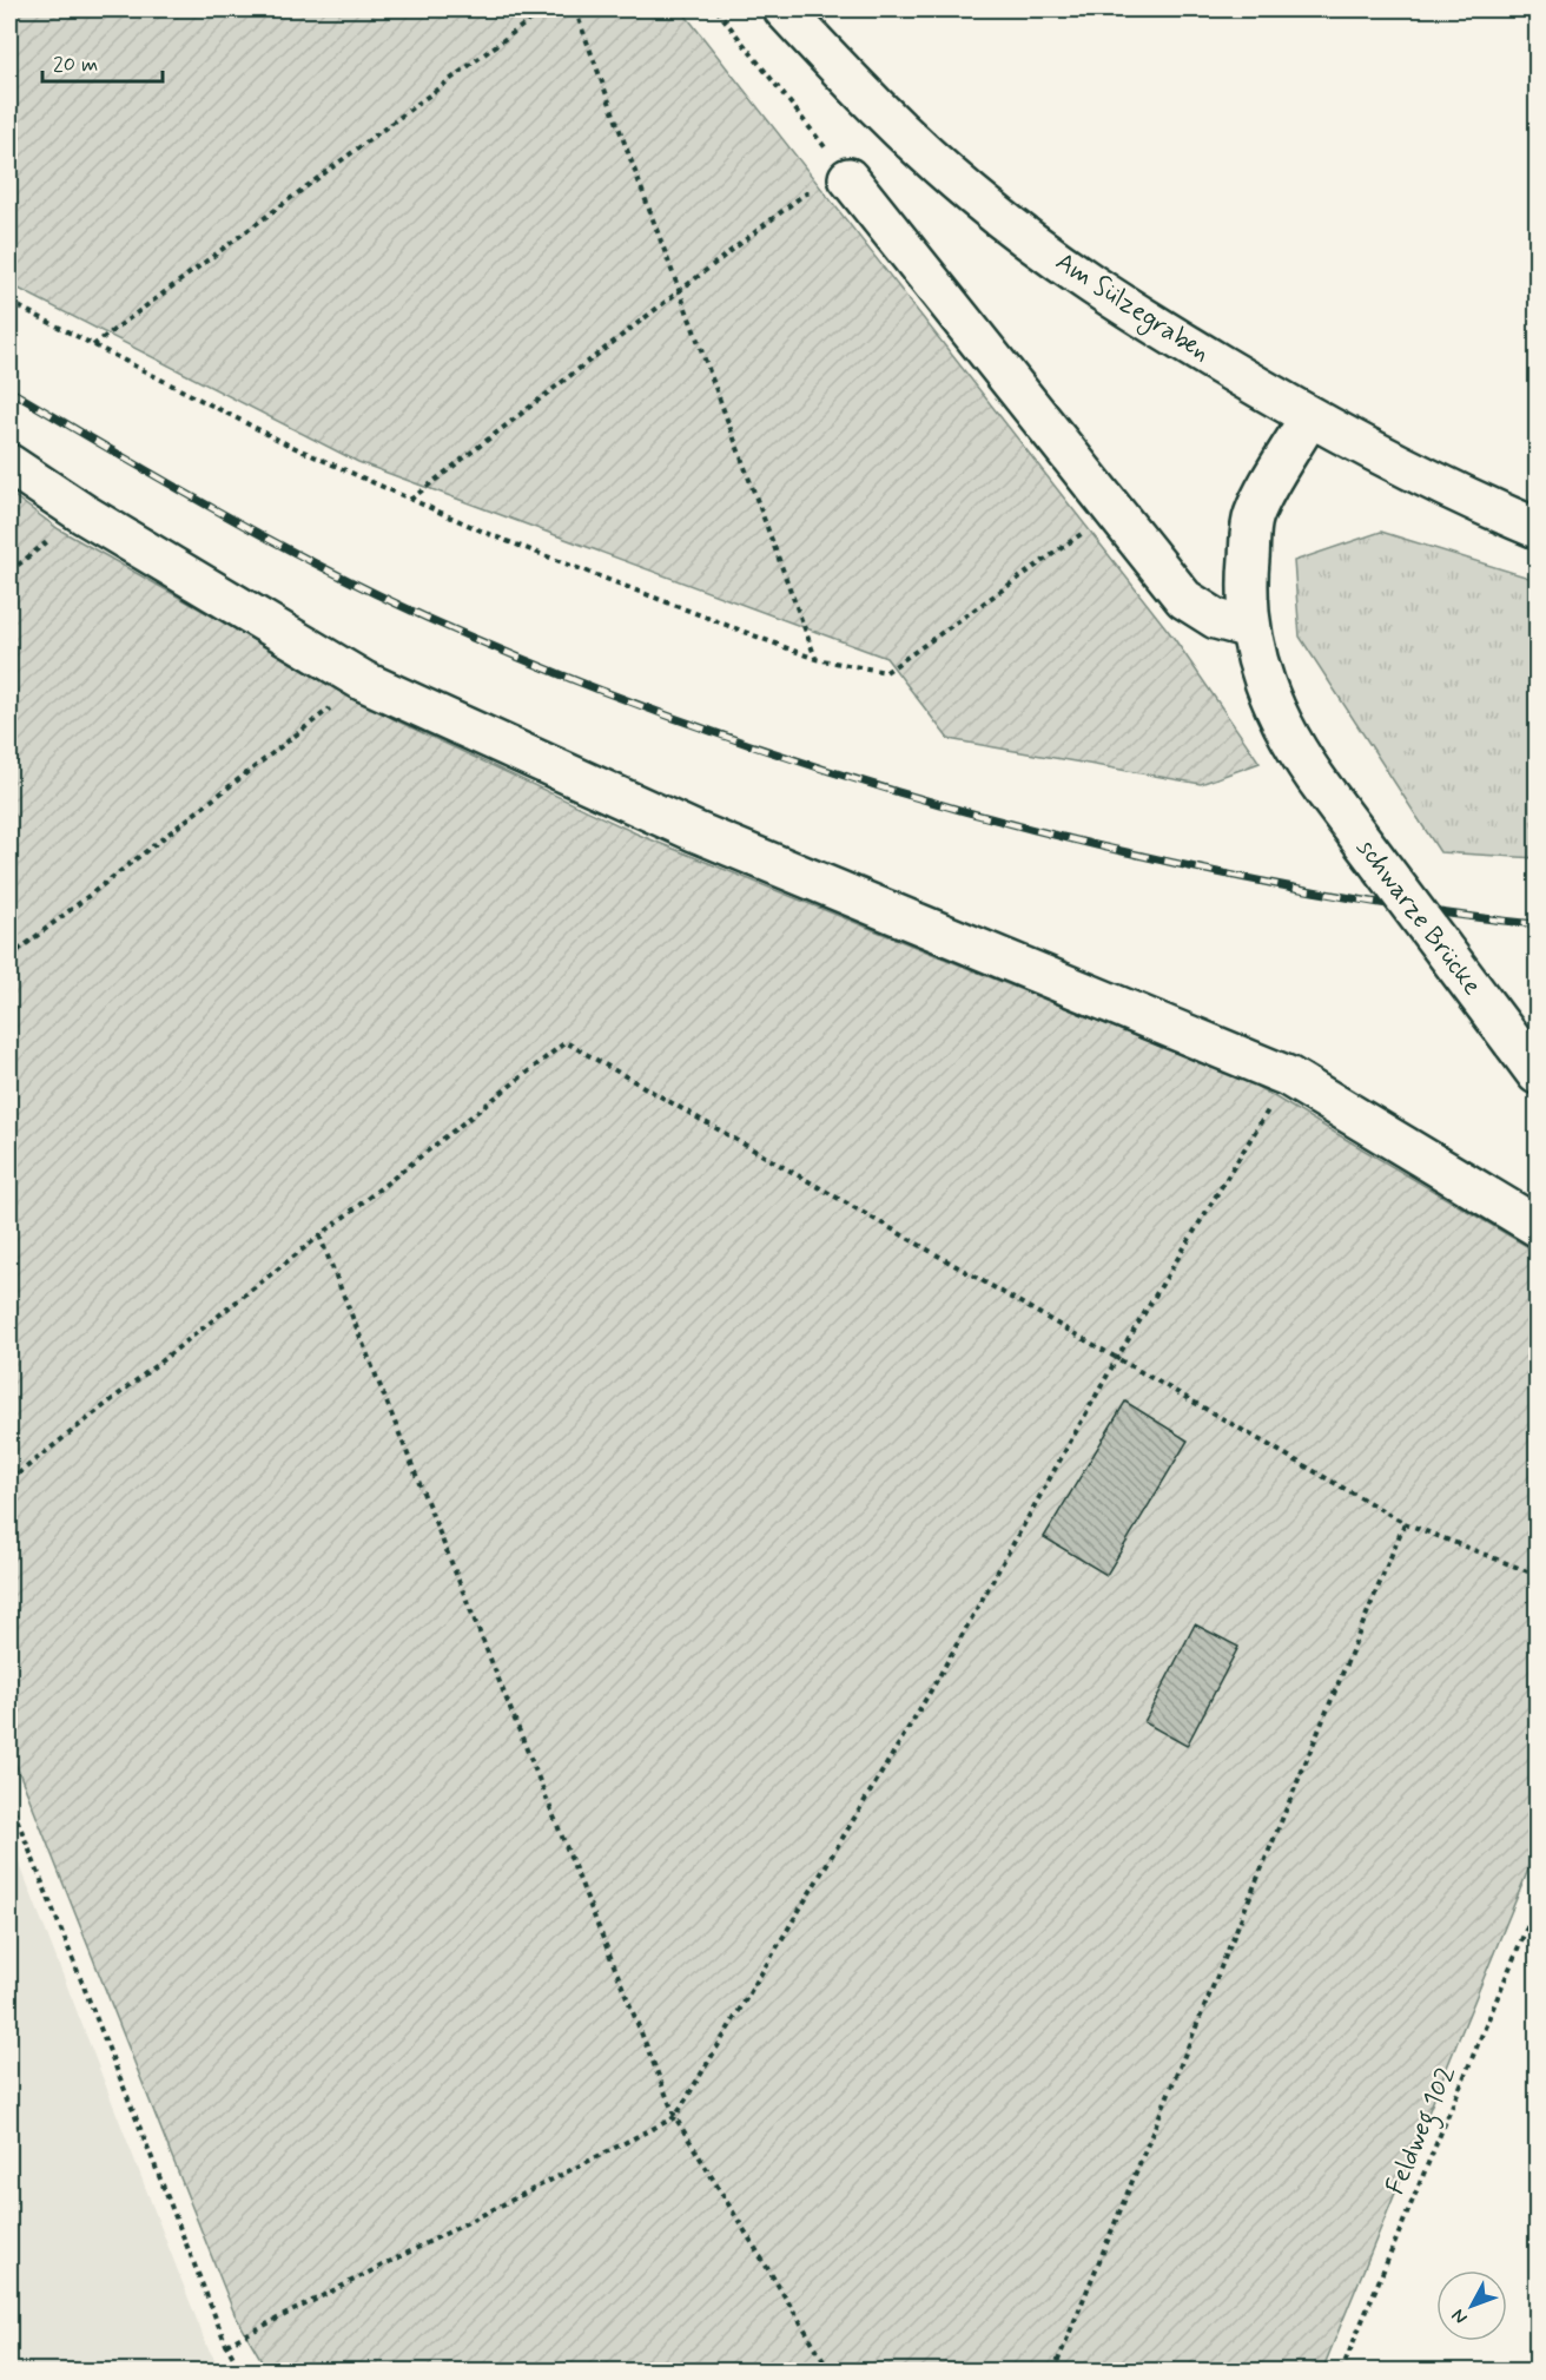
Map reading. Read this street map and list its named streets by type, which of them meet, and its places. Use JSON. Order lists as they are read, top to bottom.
{
  "streets": {
    "street": ["Am Sülzegraben", "schwarze Brücke"],
    "path": ["Feldweg 102"]
  },
  "crossings": [
    ["Am Sülzegraben", "schwarze Brücke"]
  ],
  "scale_bar": "20 m",
  "north": "bottom left"
}
